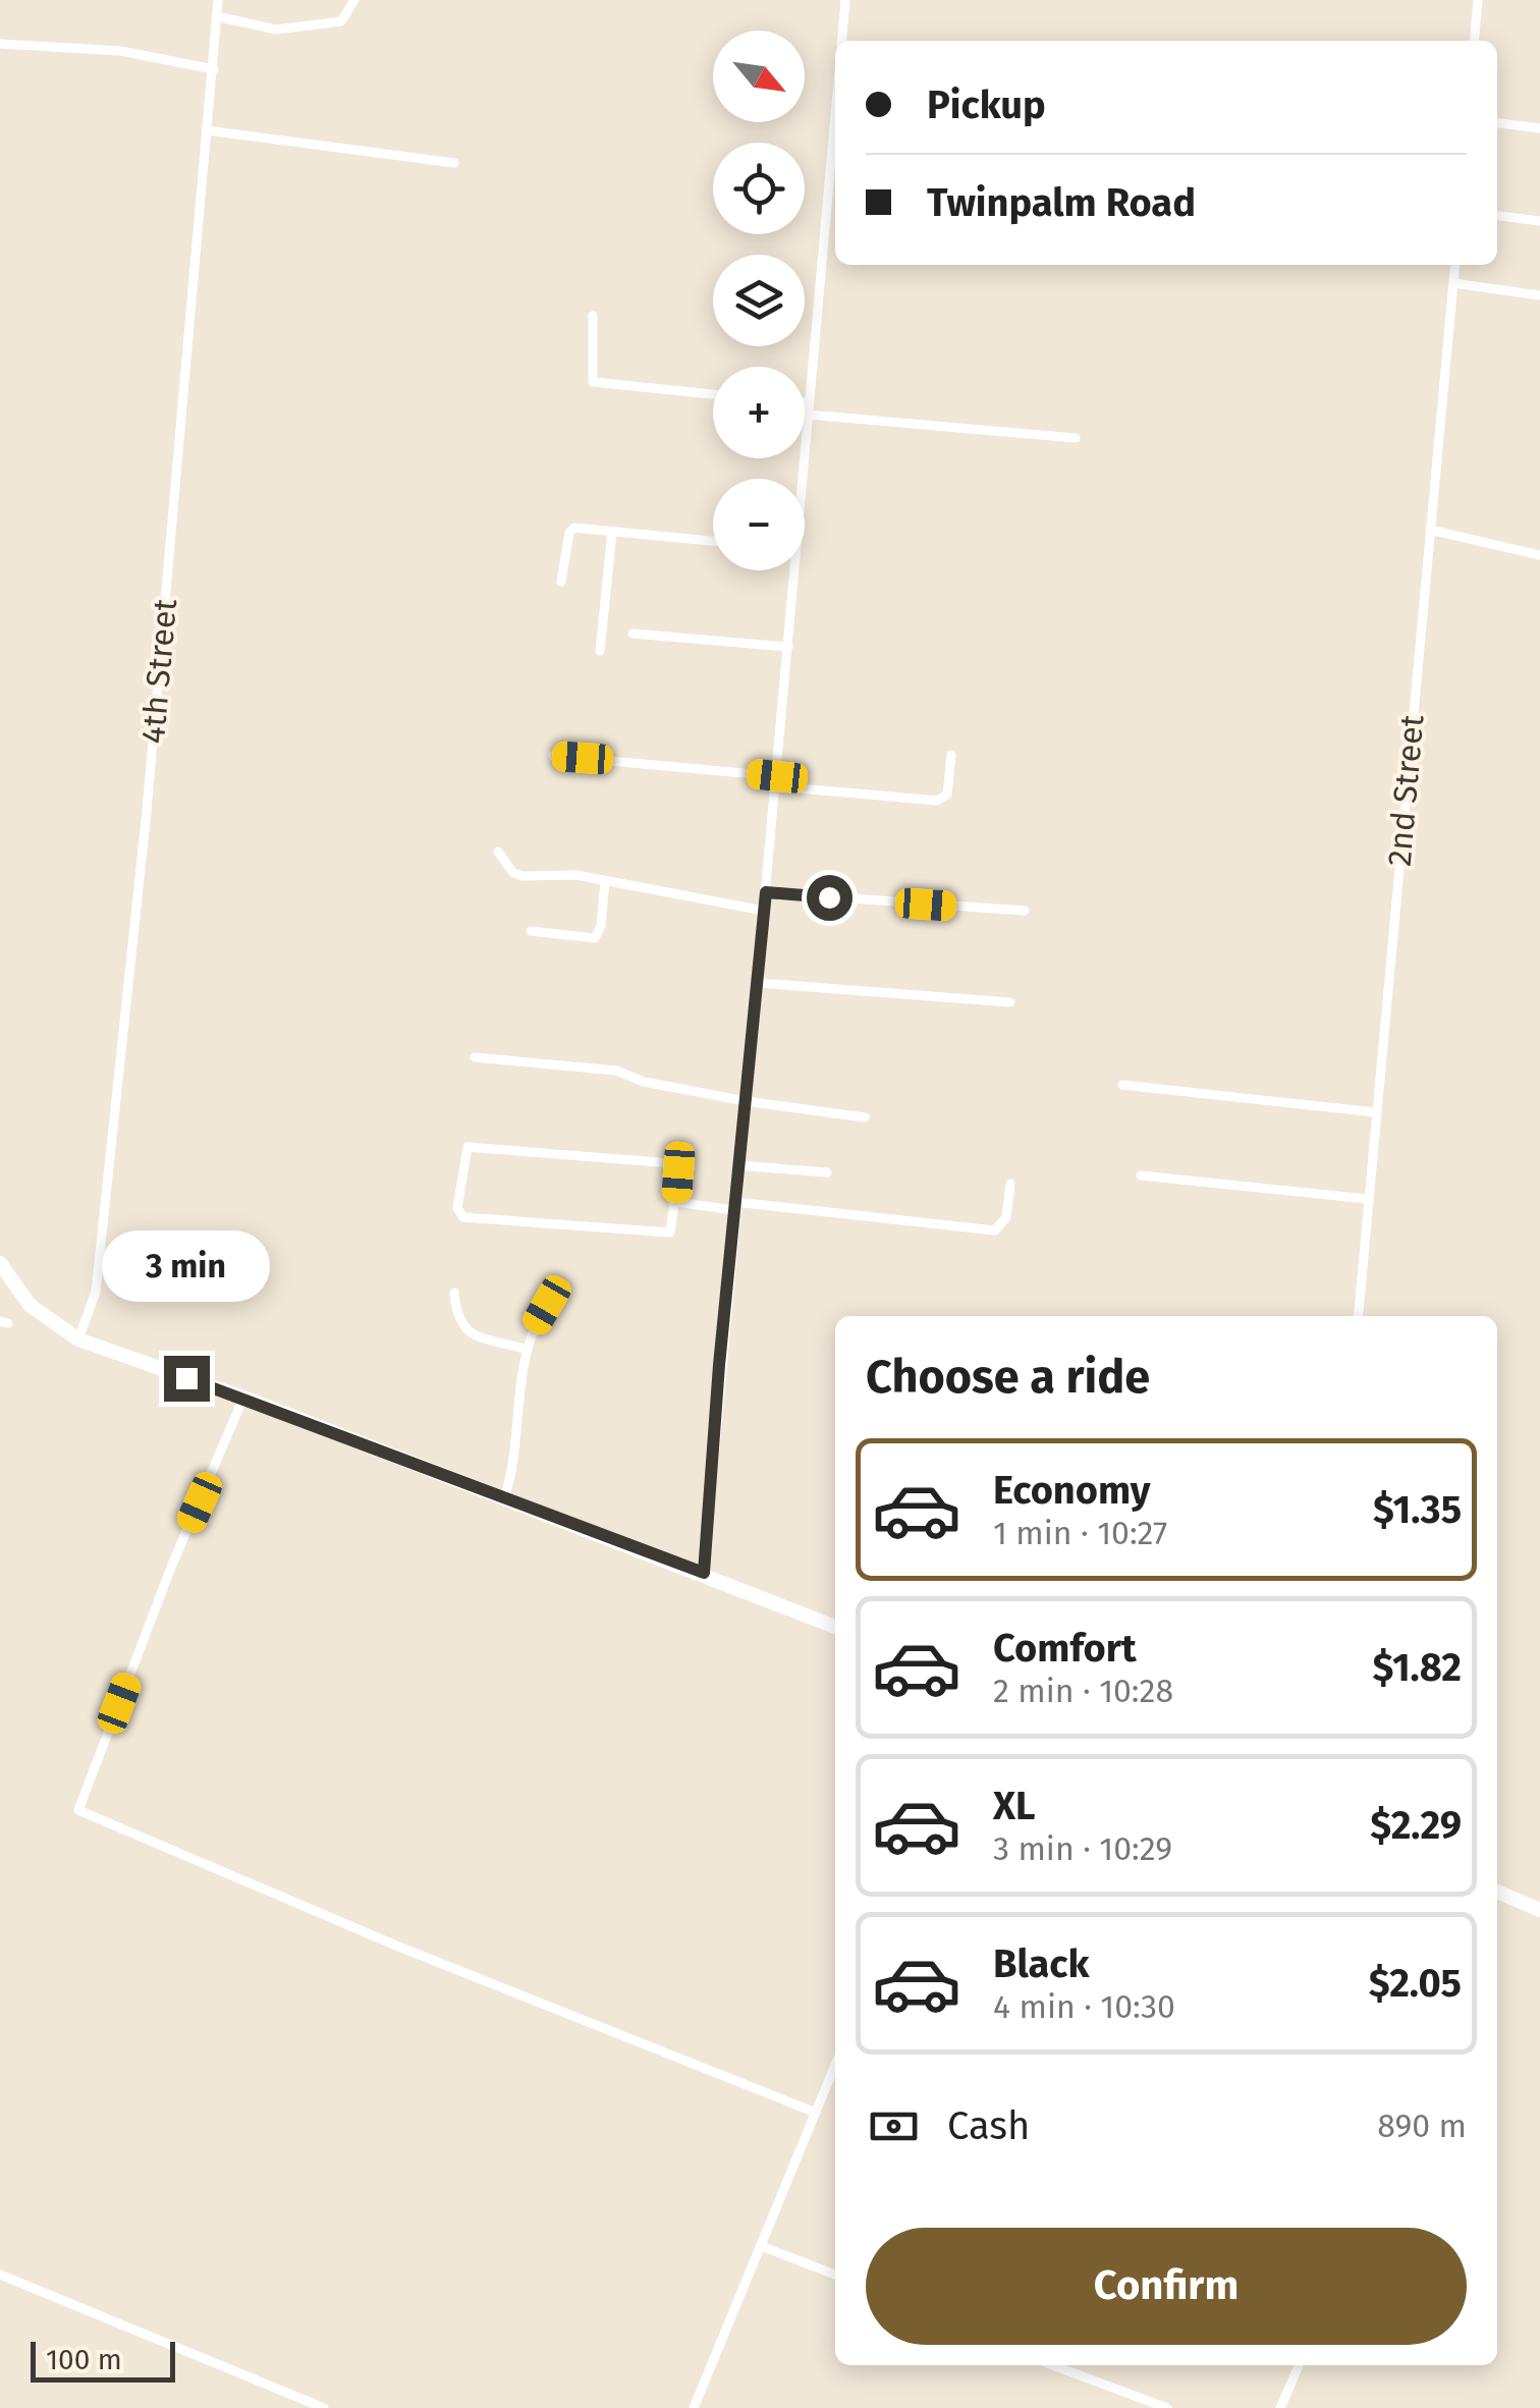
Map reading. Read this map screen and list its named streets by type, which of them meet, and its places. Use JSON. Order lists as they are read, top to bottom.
{
  "streets": {
    "street": ["4th Street", "2nd Street"]
  },
  "scale_bar": "100 m",
  "north": "bottom right",
  "page": {
    "map_buttons": ["+", "−"],
    "banner": ["Pickup", "Twinpalm Road"],
    "bubble": "3 min",
    "heading": "Choose a ride",
    "list": [
      {
        "name": "Economy",
        "note": "1 min · 10:27",
        "value": "$1.35"
      },
      {
        "name": "Comfort",
        "note": "2 min · 10:28",
        "value": "$1.82"
      },
      {
        "name": "XL",
        "note": "3 min · 10:29",
        "value": "$2.29"
      },
      {
        "name": "Black",
        "note": "4 min · 10:30",
        "value": "$2.05"
      }
    ],
    "pay": ["Cash", "890 m"],
    "buttons": "Confirm",
    "scale": "100 m"
  }
}
